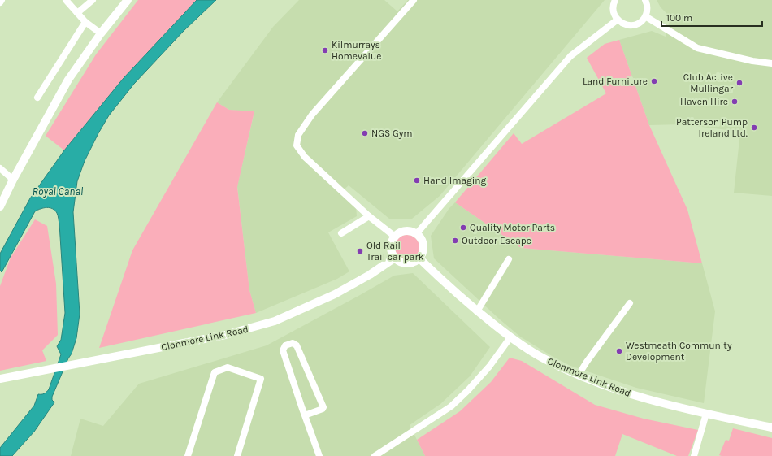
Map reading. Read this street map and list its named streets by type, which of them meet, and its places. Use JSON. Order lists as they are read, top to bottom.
{
  "streets": {
    "main road": ["Clonmore Link Road"]
  },
  "water": ["Royal Canal"],
  "places": [
    "Kilmurrays Homevalue",
    "Land Furniture",
    "Club Active Mullingar",
    "Haven Hire",
    "Patterson Pump Ireland Ltd.",
    "NGS Gym",
    "Hand Imaging",
    "Quality Motor Parts",
    "Outdoor Escape",
    "Old Rail Trail car park",
    "Westmeath Community Development"
  ],
  "scale_bar": "100 m"
}
